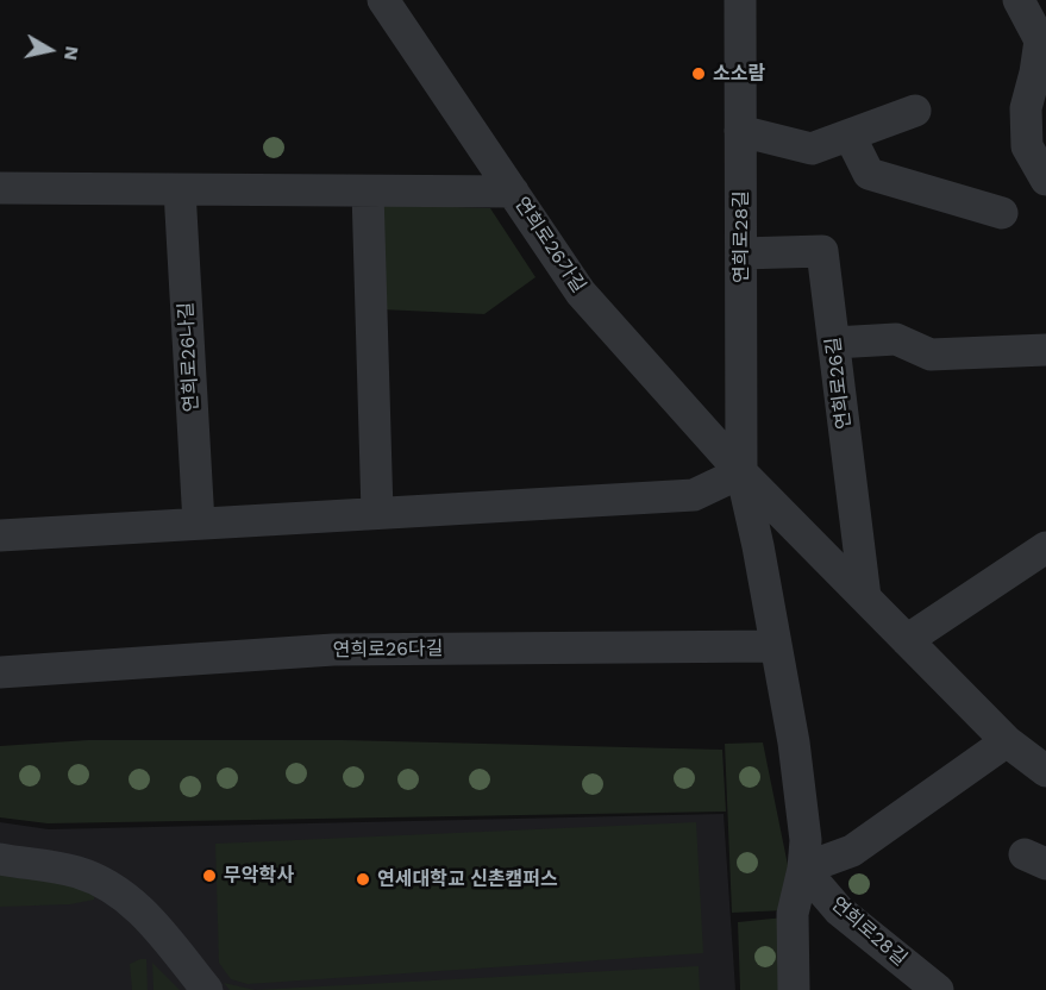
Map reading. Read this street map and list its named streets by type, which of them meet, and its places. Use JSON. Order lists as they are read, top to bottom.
{
  "streets": {
    "street": [
      "연희로28길",
      "연희로26가길",
      "연희로26나길",
      "연희로26길",
      "연희로26다길"
    ]
  },
  "crossings": [
    ["연희로28길", "연희로26가길"],
    ["연희로28길", "연희로26길"],
    ["연희로28길", "연희로26다길"]
  ],
  "places": ["소소람", "무악학사", "연세대학교 신촌캠퍼스"],
  "north": "right"
}
